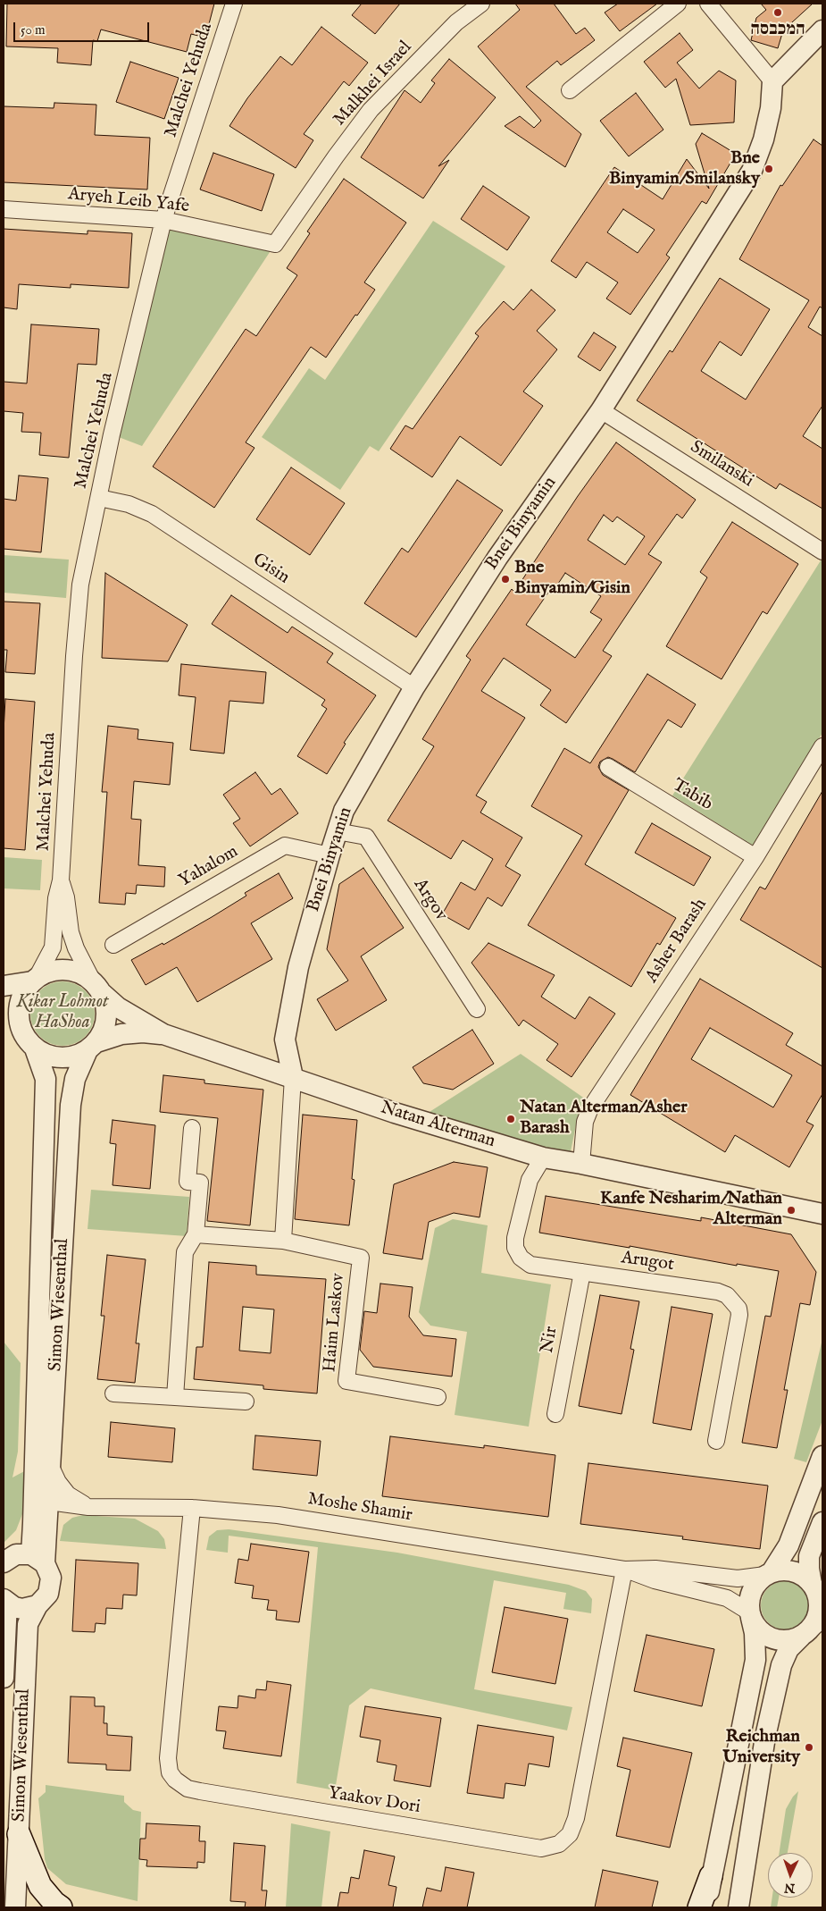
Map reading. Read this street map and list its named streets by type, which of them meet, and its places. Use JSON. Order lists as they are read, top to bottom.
{
  "streets": {
    "street": [
      "Malchei Yehuda",
      "Malkhei Israel",
      "Aryeh Leib Yafe",
      "Smilanski",
      "Bnei Binyamin",
      "Gisin",
      "Tabib",
      "Yahalom",
      "Argov",
      "Asher Barash",
      "Natan Alterman",
      "Arugot",
      "Simon Wiesenthal",
      "Haim Laskov",
      "Nir",
      "Moshe Shamir",
      "Yaakov Dori"
    ]
  },
  "crossings": [
    ["Malchei Yehuda", "Aryeh Leib Yafe"],
    ["Malchei Yehuda", "Gisin"],
    ["Malchei Yehuda", "Natan Alterman"],
    ["Malchei Yehuda", "Simon Wiesenthal"],
    ["Malkhei Israel", "Aryeh Leib Yafe"],
    ["Smilanski", "Bnei Binyamin"],
    ["Bnei Binyamin", "Gisin"],
    ["Bnei Binyamin", "Yahalom"],
    ["Bnei Binyamin", "Argov"],
    ["Bnei Binyamin", "Natan Alterman"],
    ["Tabib", "Asher Barash"],
    ["Asher Barash", "Natan Alterman"],
    ["Natan Alterman", "Arugot"],
    ["Natan Alterman", "Simon Wiesenthal"],
    ["Arugot", "Nir"],
    ["Simon Wiesenthal", "Moshe Shamir"],
    ["Moshe Shamir", "Yaakov Dori"]
  ],
  "parks": ["Kikar Lohmot HaShoa"],
  "places": [
    "המכבסה",
    "Bne Binyamin/Smilansky",
    "Bne Binyamin/Gisin",
    "Natan Alterman/Asher Barash",
    "Kanfe Nesharim/Nathan Alterman",
    "Reichman University"
  ],
  "scale_bar": "50 m",
  "north": "bottom"
}
